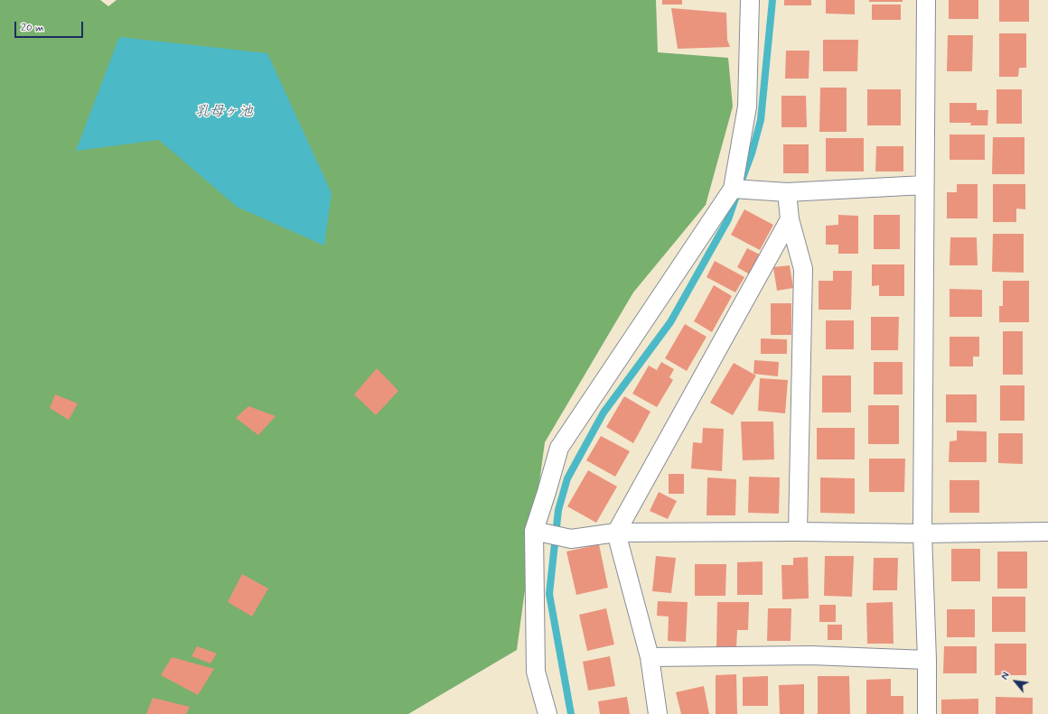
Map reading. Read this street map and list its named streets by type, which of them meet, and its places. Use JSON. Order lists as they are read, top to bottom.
{
  "water": ["乳母ヶ池"],
  "scale_bar": "20 m",
  "north": "top left"
}
